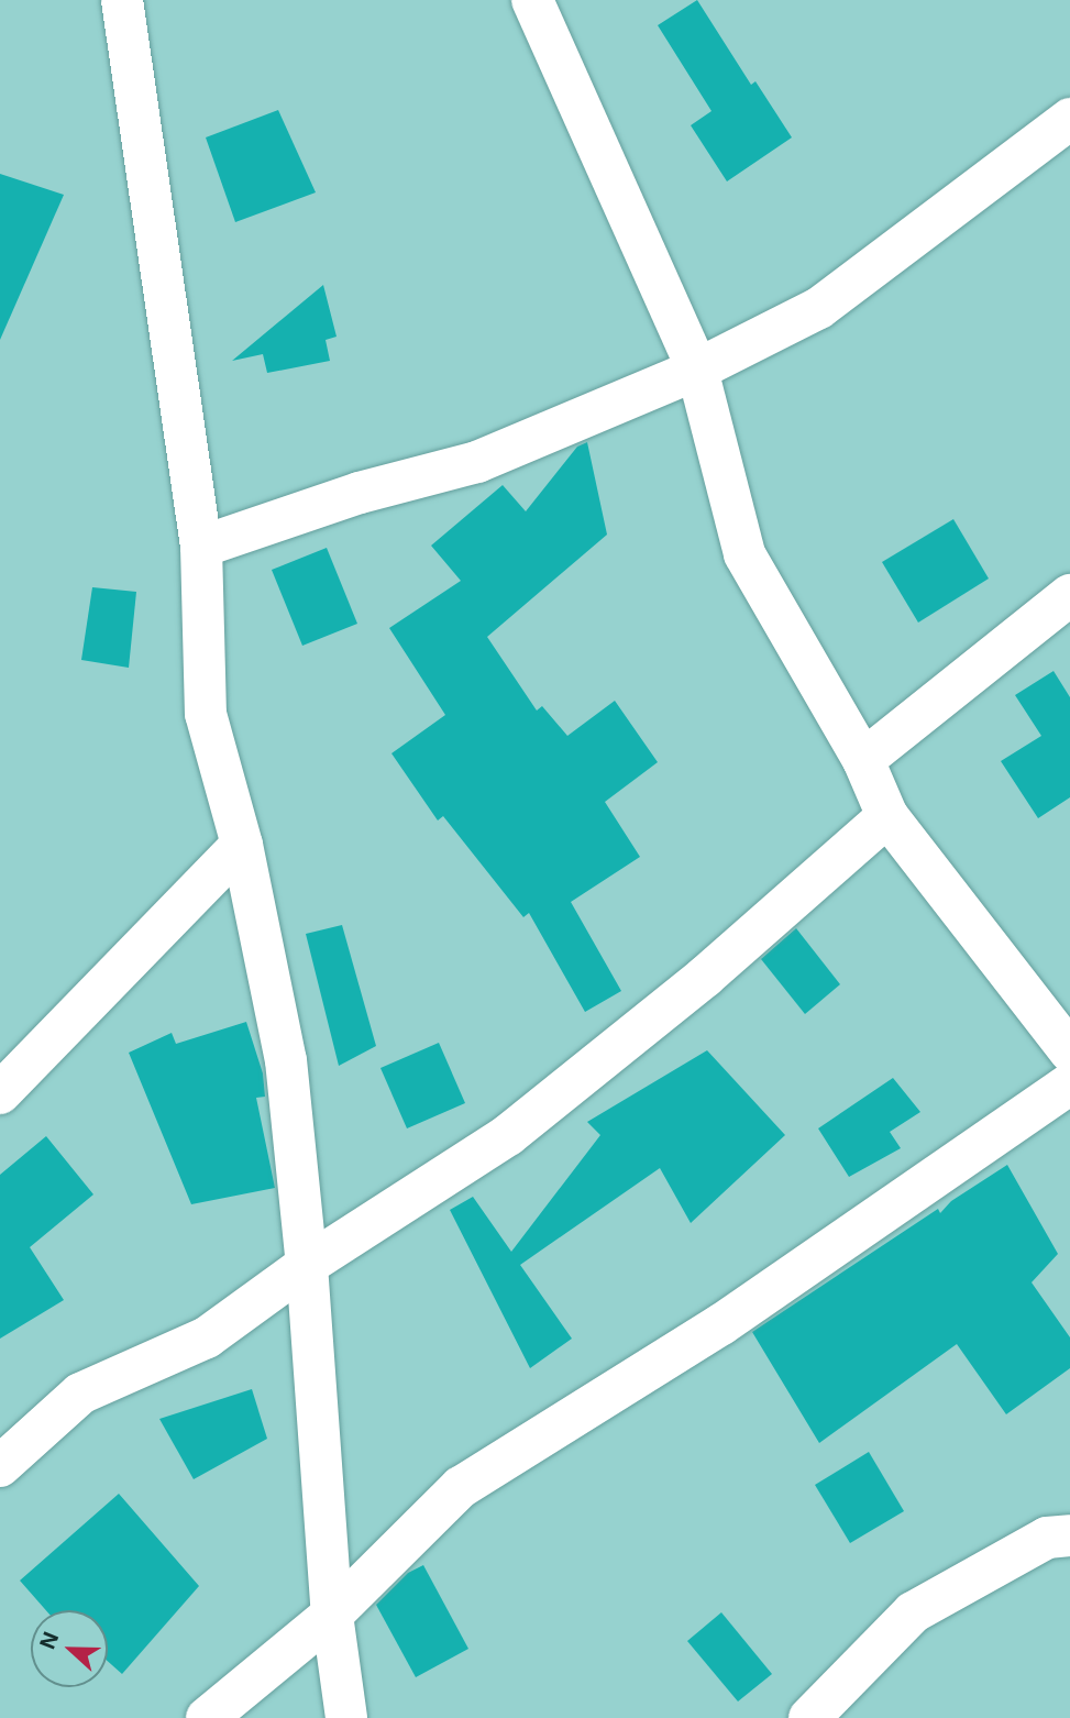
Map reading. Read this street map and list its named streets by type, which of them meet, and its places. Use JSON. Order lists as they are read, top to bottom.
{
  "north": "left"
}
